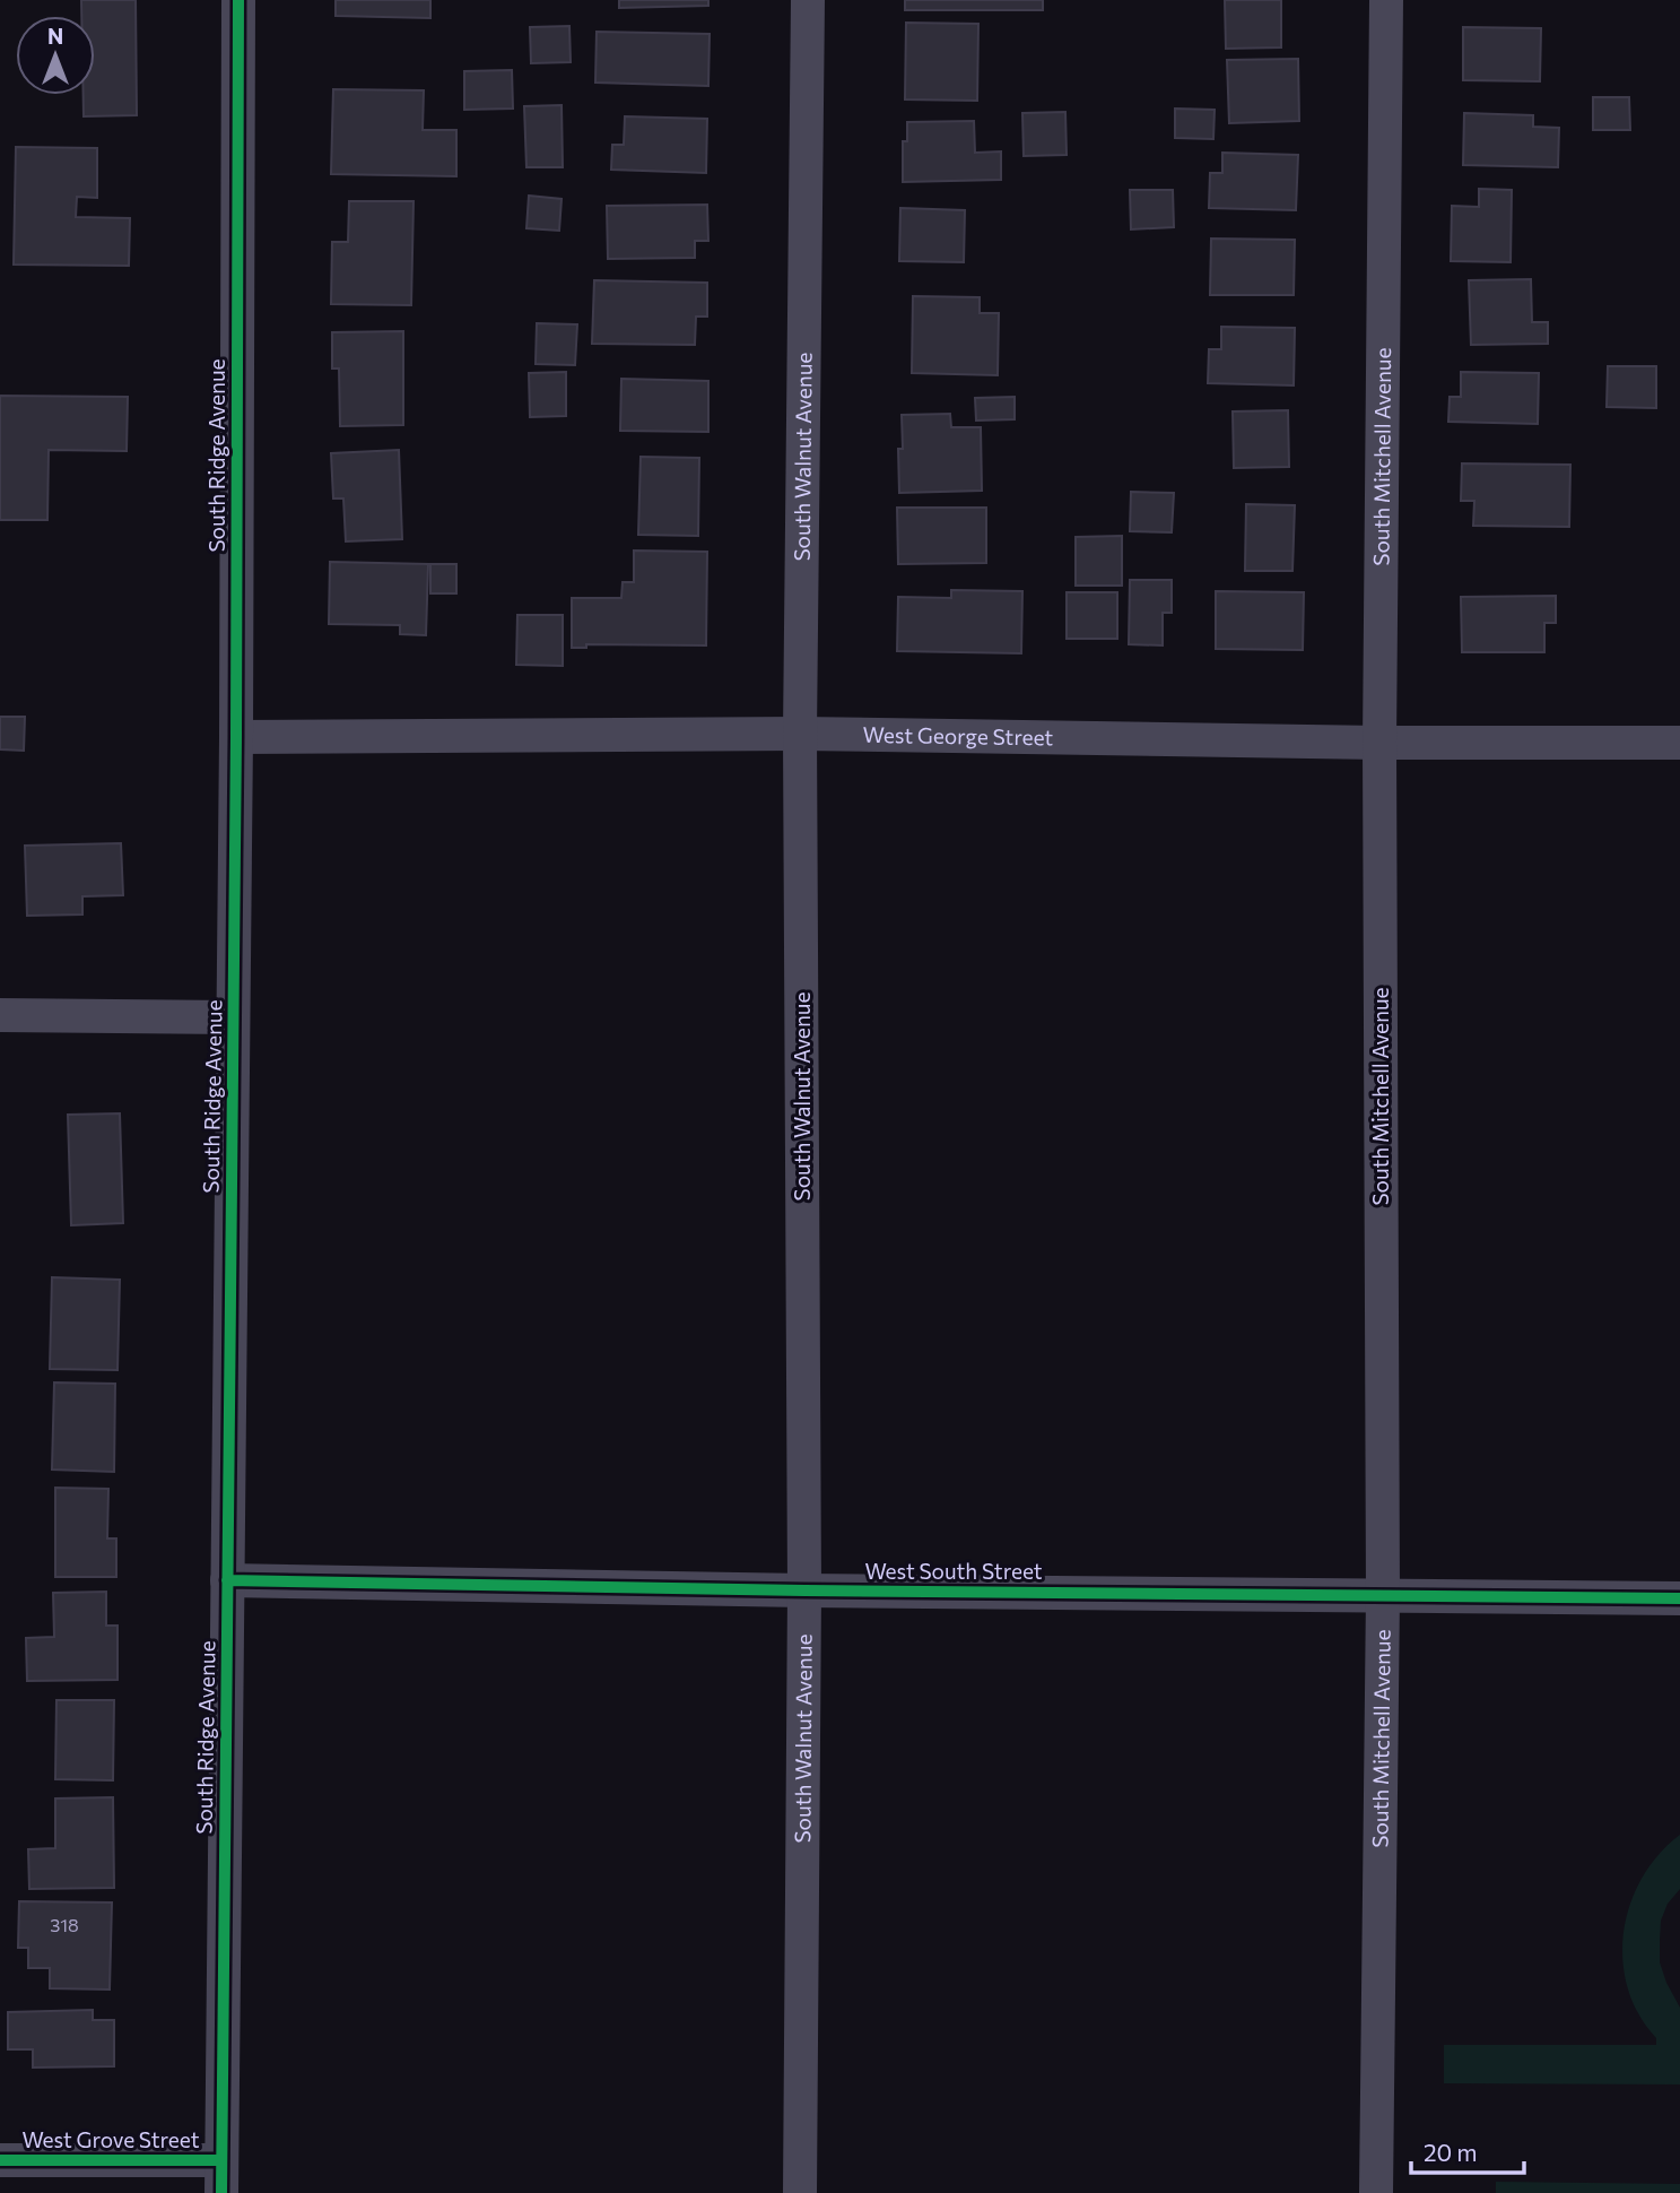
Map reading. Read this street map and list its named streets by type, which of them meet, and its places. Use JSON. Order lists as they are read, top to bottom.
{
  "streets": {
    "street": [
      "South Ridge Avenue",
      "South Walnut Avenue",
      "South Mitchell Avenue",
      "West George Street",
      "West South Street",
      "West Grove Street"
    ]
  },
  "crossings": [
    ["South Ridge Avenue", "West George Street"],
    ["South Ridge Avenue", "West South Street"],
    ["South Ridge Avenue", "West Grove Street"],
    ["South Walnut Avenue", "West George Street"],
    ["South Walnut Avenue", "West South Street"],
    ["South Mitchell Avenue", "West George Street"],
    ["South Mitchell Avenue", "West South Street"]
  ],
  "house_numbers": ["318"],
  "scale_bar": "20 m",
  "north": "top"
}
